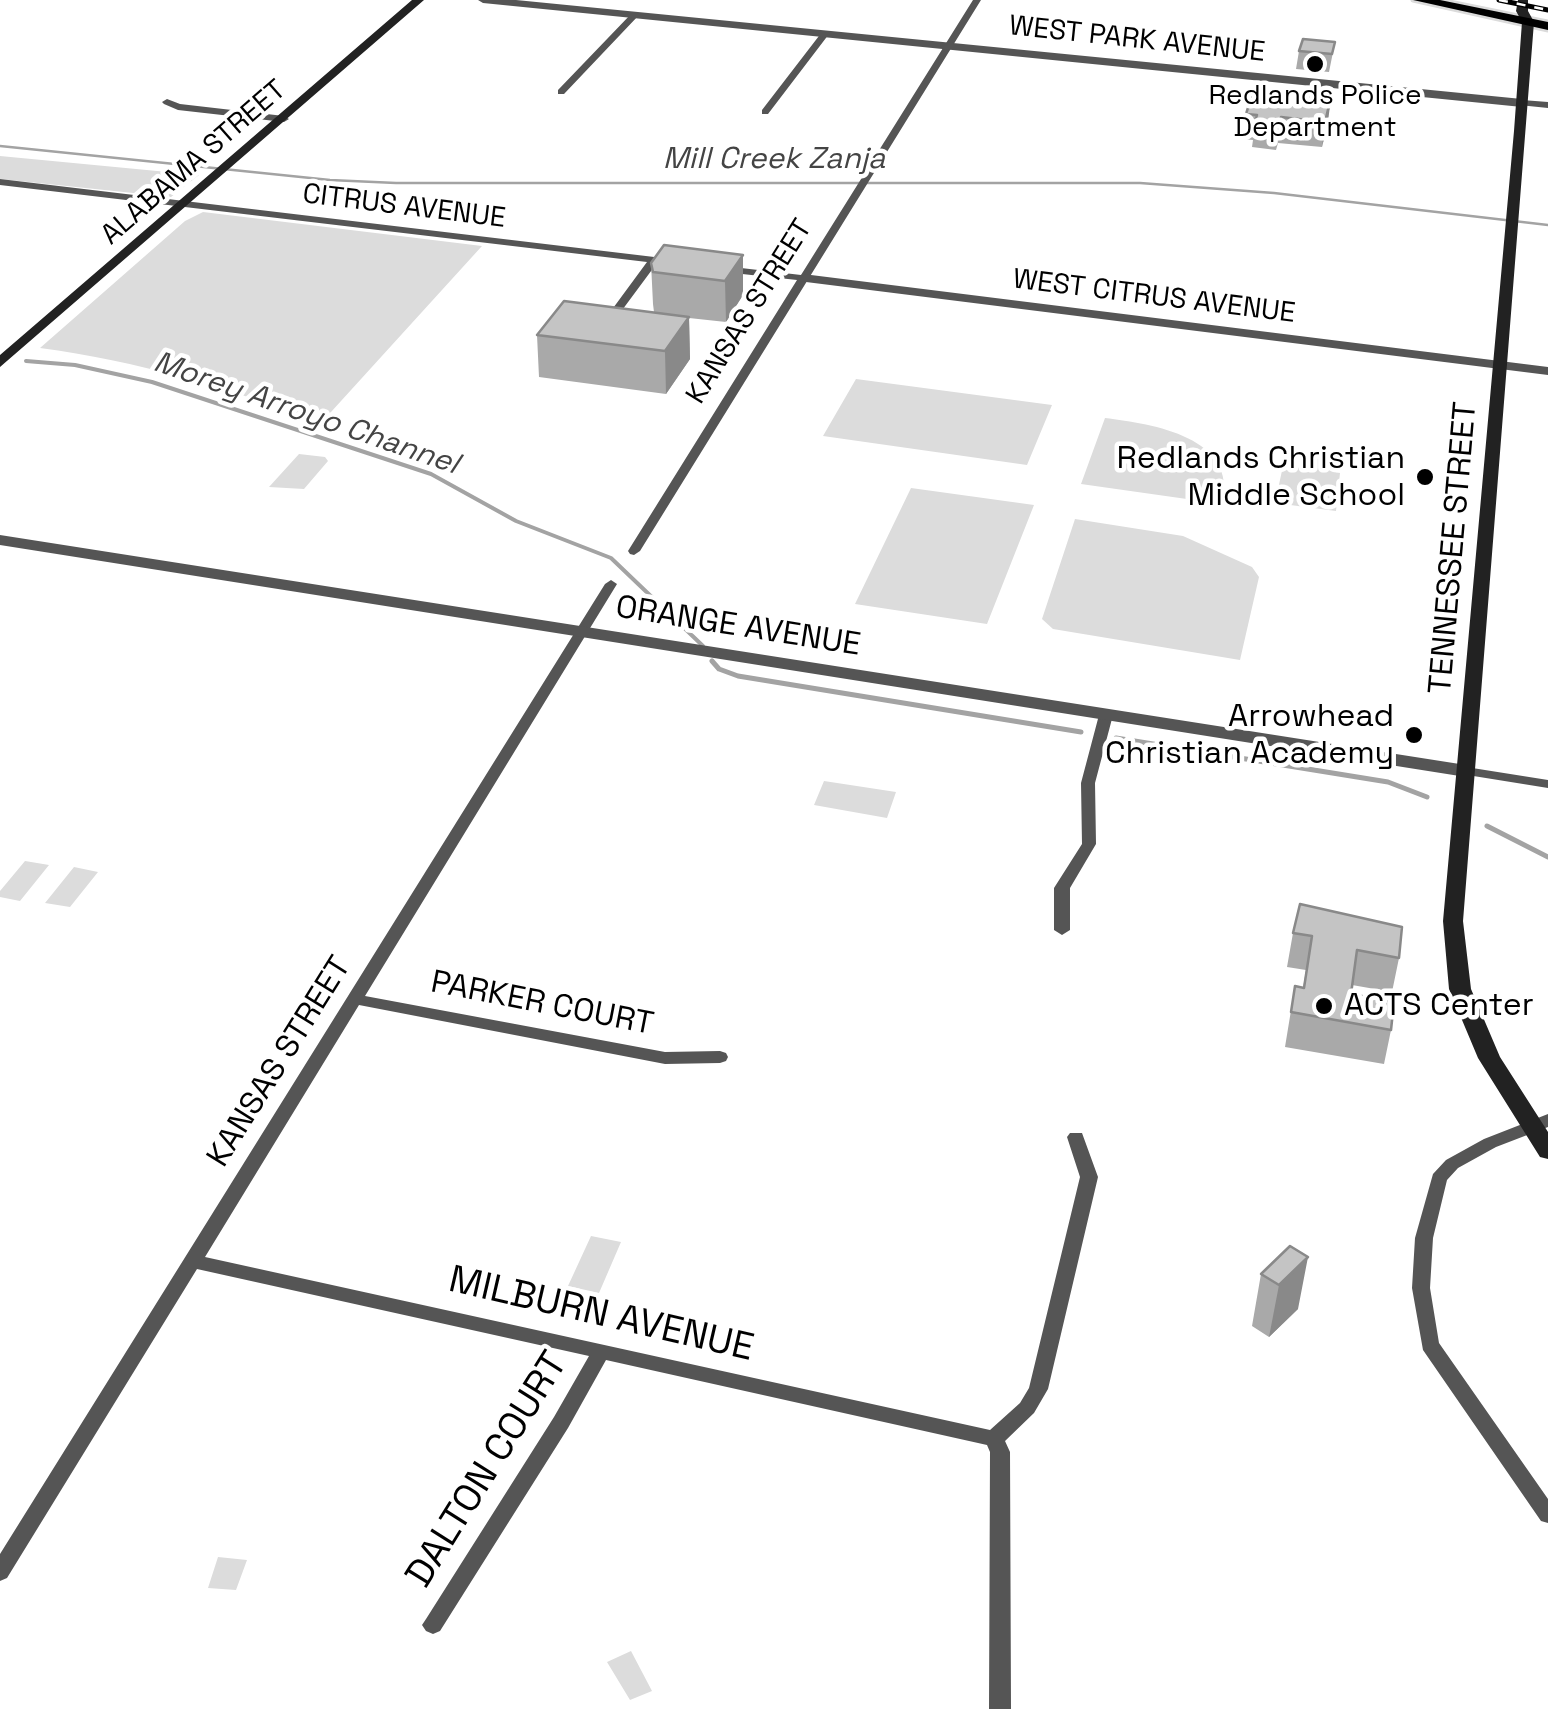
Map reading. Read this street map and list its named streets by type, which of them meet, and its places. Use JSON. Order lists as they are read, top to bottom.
{
  "streets": {
    "main road": ["ALABAMA STREET", "TENNESSEE STREET"],
    "street": [
      "WEST PARK AVENUE",
      "CITRUS AVENUE",
      "WEST CITRUS AVENUE",
      "KANSAS STREET",
      "ORANGE AVENUE",
      "PARKER COURT",
      "MILBURN AVENUE",
      "DALTON COURT"
    ]
  },
  "crossings": [
    ["WEST PARK AVENUE", "KANSAS STREET"],
    ["WEST PARK AVENUE", "TENNESSEE STREET"],
    ["ALABAMA STREET", "CITRUS AVENUE"],
    ["WEST CITRUS AVENUE", "KANSAS STREET"],
    ["WEST CITRUS AVENUE", "TENNESSEE STREET"],
    ["KANSAS STREET", "ORANGE AVENUE"],
    ["KANSAS STREET", "PARKER COURT"],
    ["KANSAS STREET", "MILBURN AVENUE"],
    ["TENNESSEE STREET", "ORANGE AVENUE"],
    ["MILBURN AVENUE", "DALTON COURT"]
  ],
  "water": ["Mill Creek Zanja", "Morey Arroyo Channel"],
  "places": [
    "Redlands Police Department",
    "Redlands Christian Middle School",
    "Arrowhead Christian Academy",
    "ACTS Center"
  ]
}
